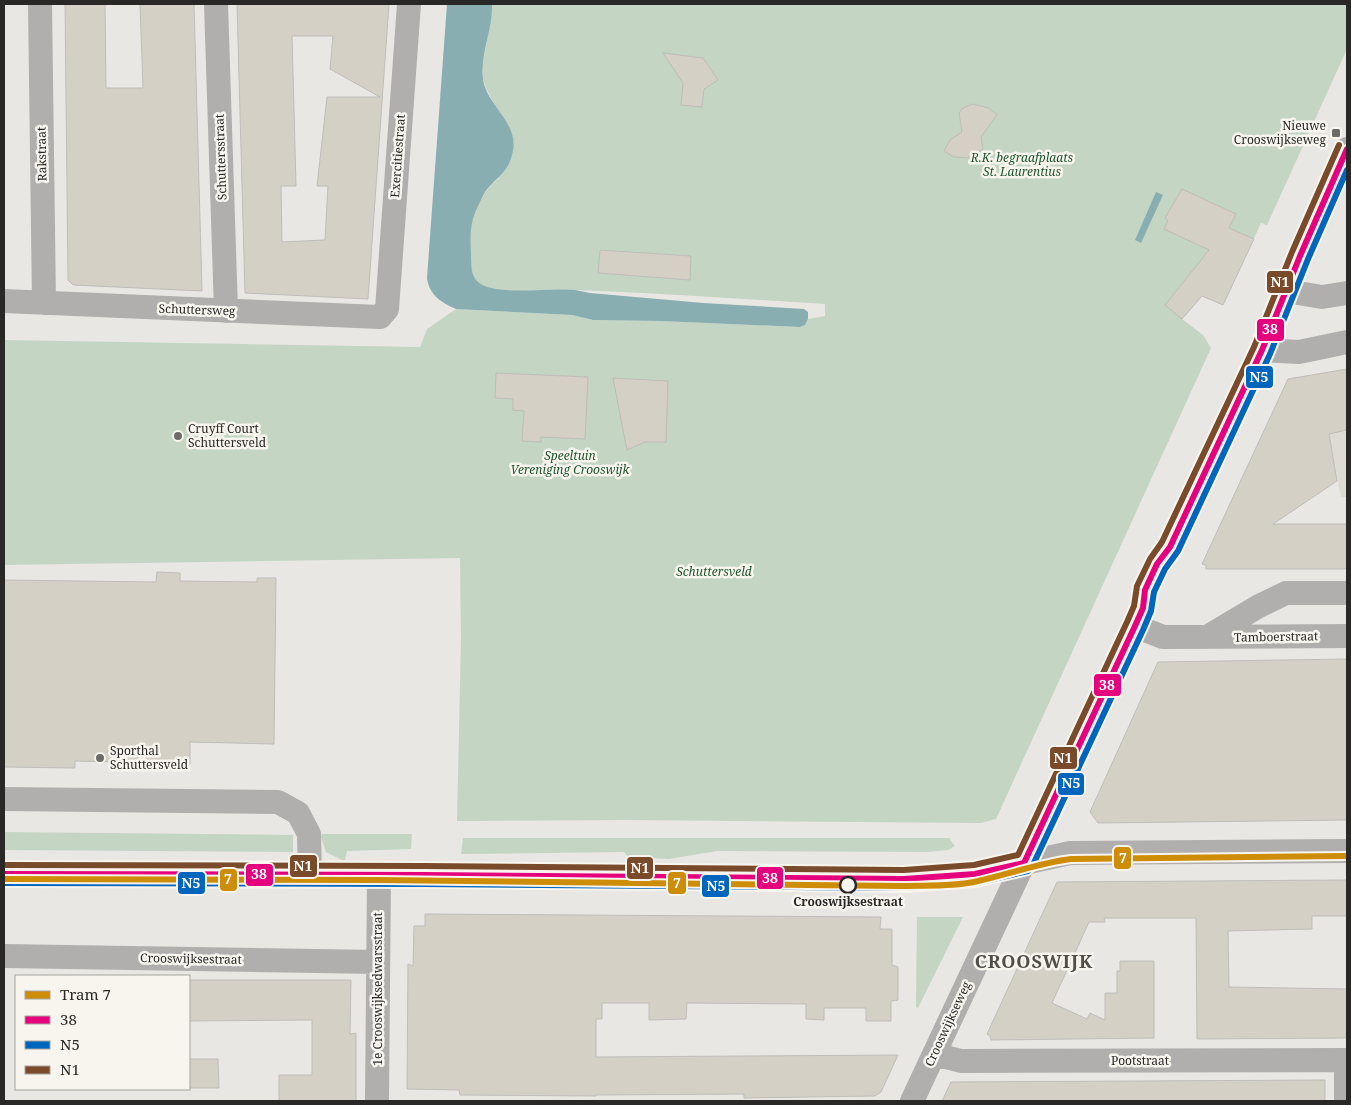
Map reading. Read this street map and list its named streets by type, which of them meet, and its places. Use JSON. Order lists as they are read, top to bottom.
{
  "streets": {
    "street": [
      "Rakstraat",
      "Exercitiestraat",
      "Schuttersstraat",
      "Schuttersweg",
      "Tamboerstraat",
      "Crooswijksestraat",
      "1e Crooswijksedwarsstraat",
      "Crooswijkseweg",
      "Pootstraat"
    ]
  },
  "crossings": [
    ["Rakstraat", "Schuttersweg"],
    ["Exercitiestraat", "Schuttersweg"],
    ["Schuttersstraat", "Schuttersweg"],
    ["Tamboerstraat", "Crooswijkseweg"],
    ["Crooswijksestraat", "1e Crooswijksedwarsstraat"],
    ["Crooswijkseweg", "Pootstraat"]
  ],
  "districts": ["CROOSWIJK"],
  "parks": ["R.K. begraafplaats St. Laurentius", "Speeltuin Vereniging Crooswijk", "Schuttersveld"],
  "places": {
    "transit": ["Nieuwe Crooswijkseweg"],
    "other": ["Cruyff Court Schuttersveld", "Sporthal Schuttersveld", "Crooswijksestraat"]
  },
  "lines": [
    "transit line N1",
    "transit line 38",
    "transit line N5",
    "tram line 7"
  ],
  "legend": [
    "Tram 7",
    "38",
    "N5",
    "N1"
  ]
}
